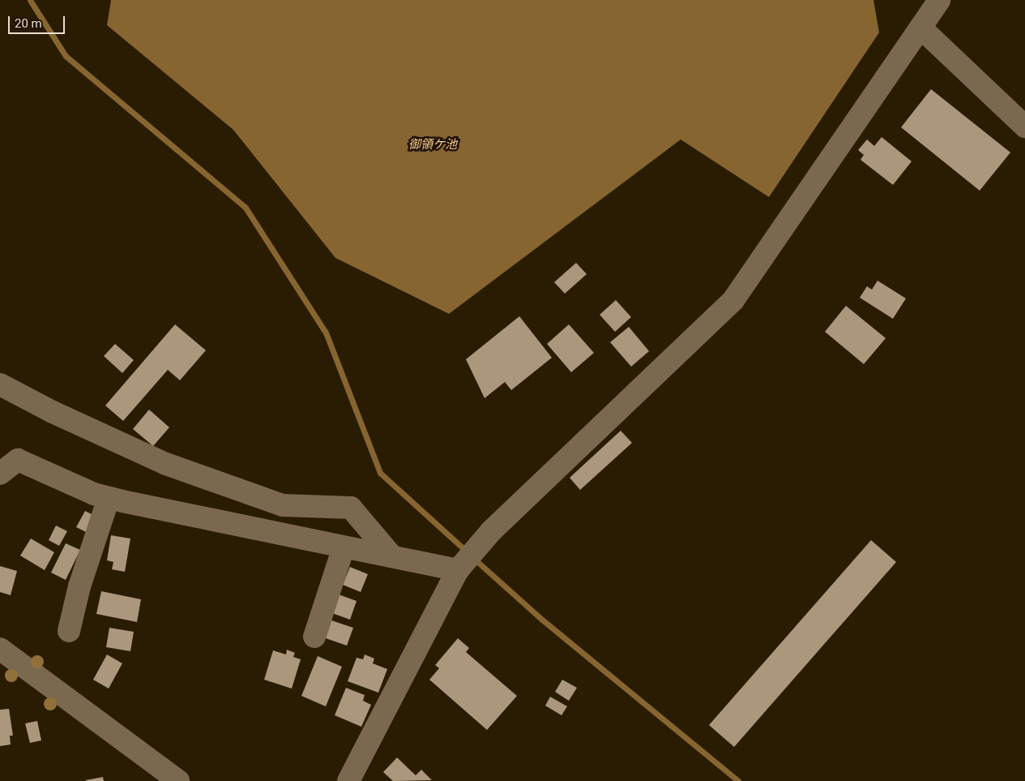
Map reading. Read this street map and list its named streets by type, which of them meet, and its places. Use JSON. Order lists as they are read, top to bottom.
{
  "water": ["御領ケ池"],
  "scale_bar": "20 m"
}
